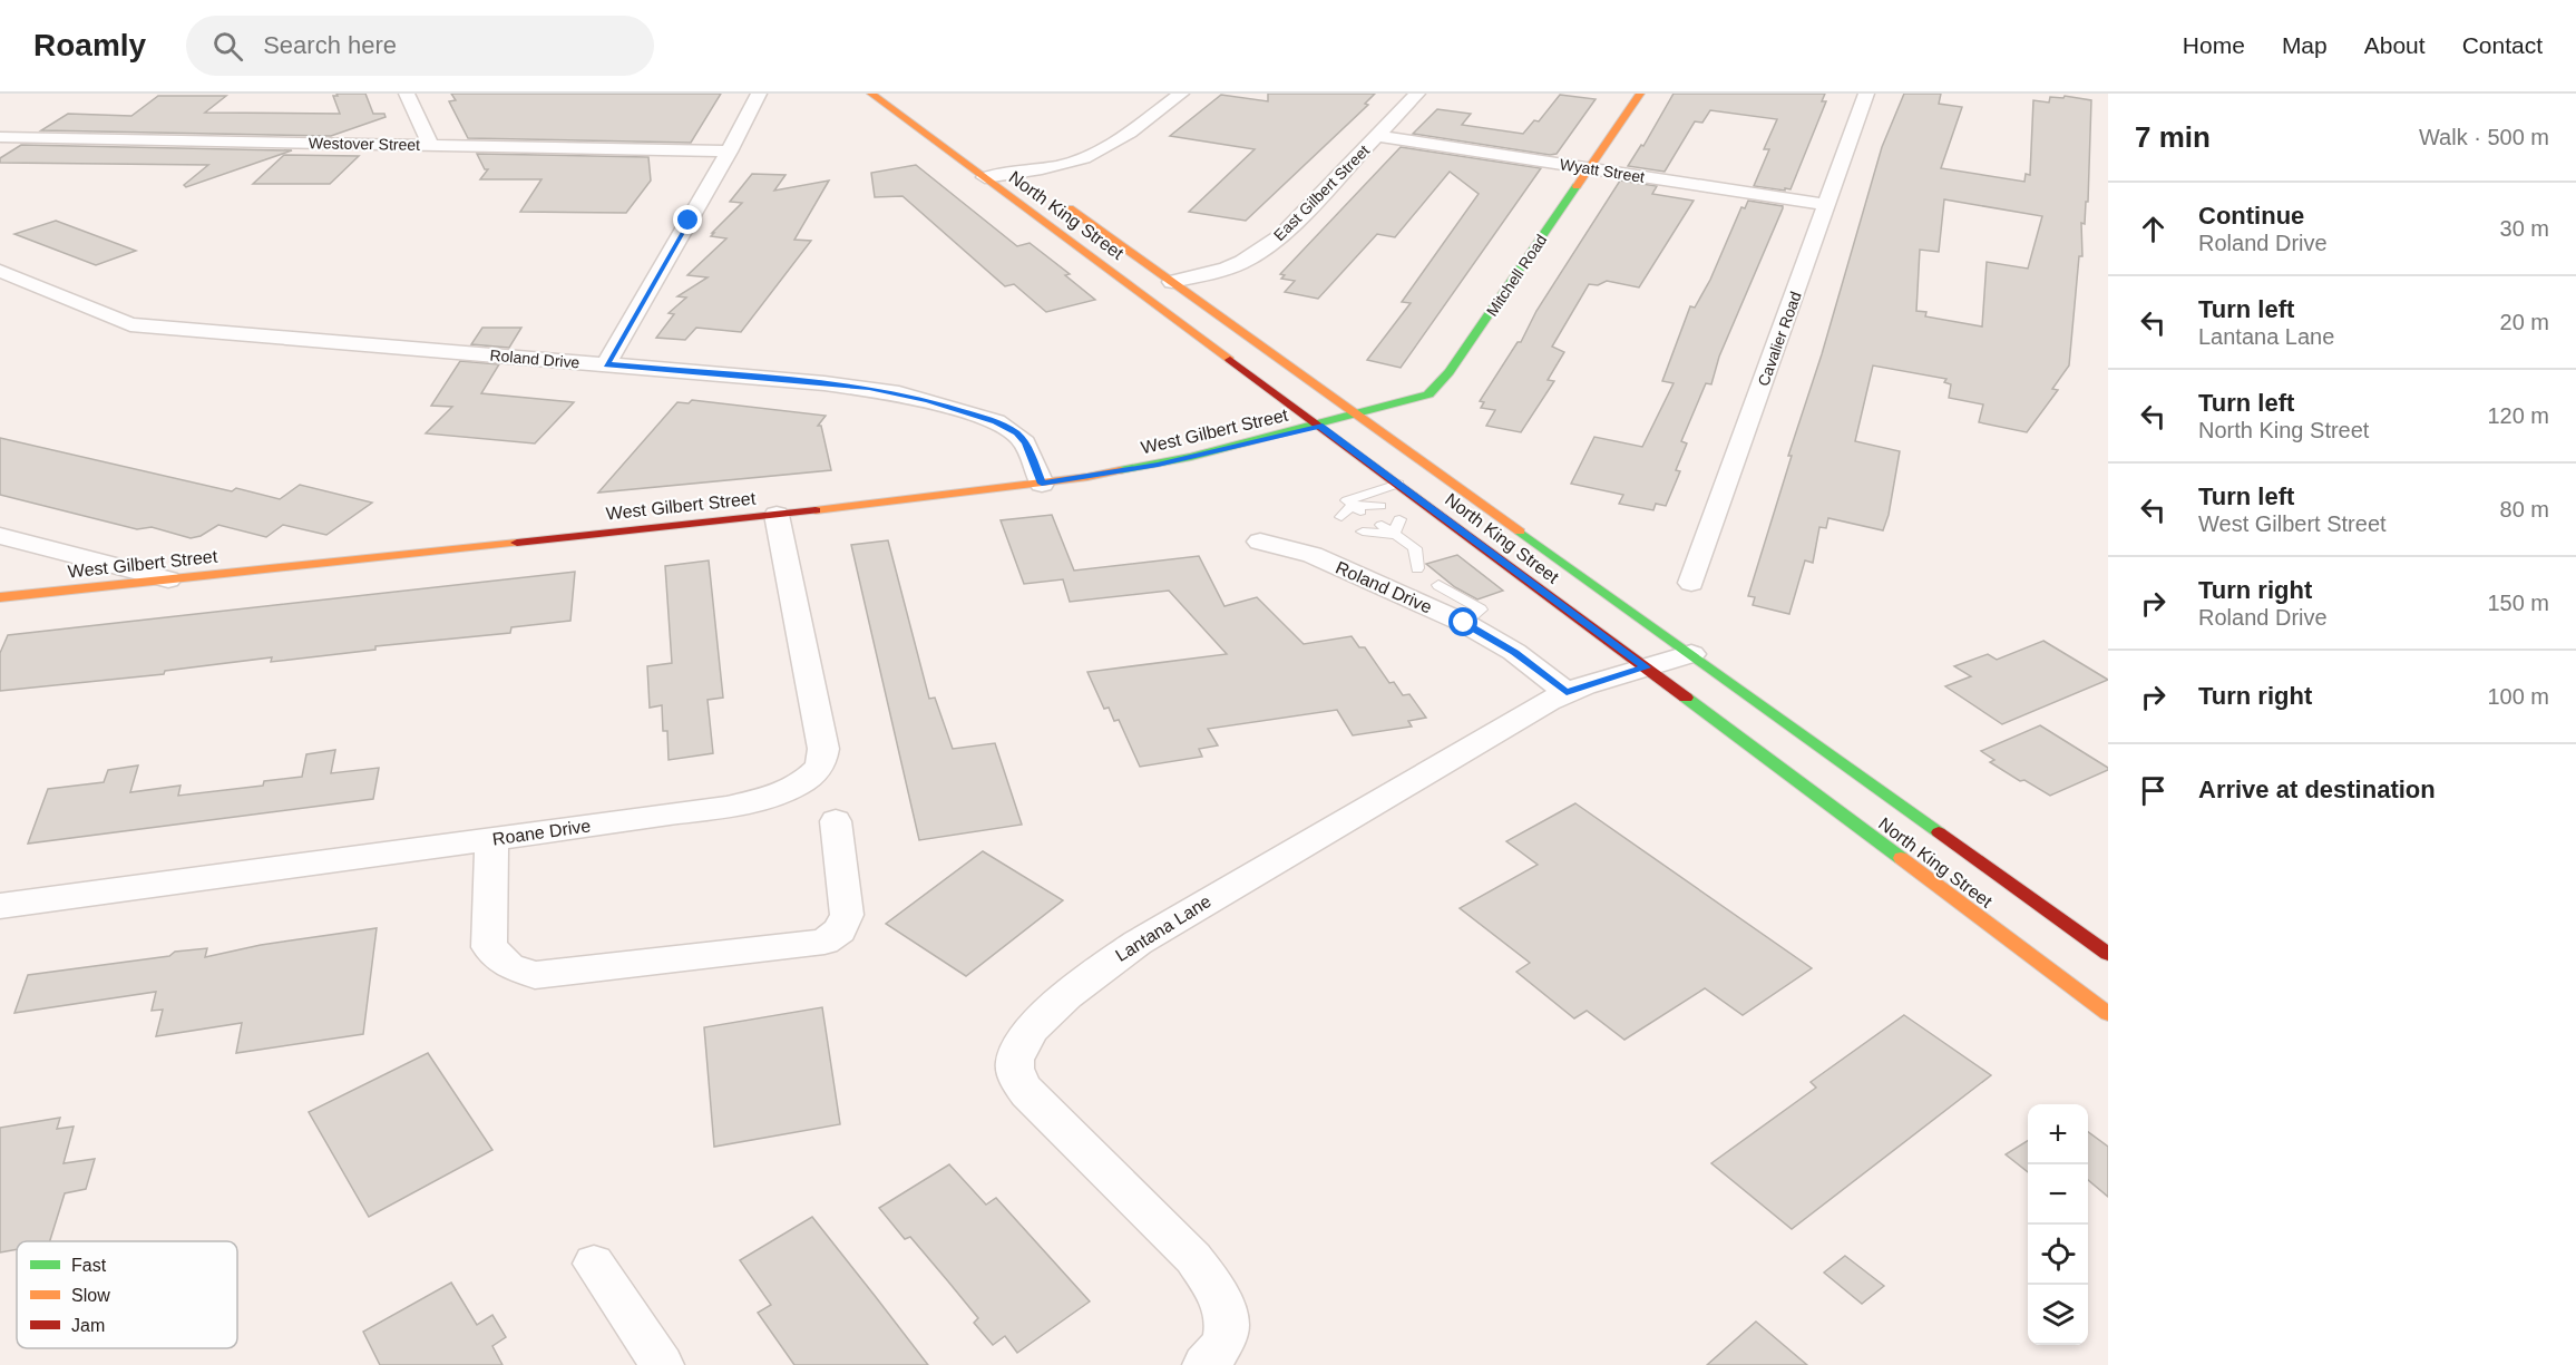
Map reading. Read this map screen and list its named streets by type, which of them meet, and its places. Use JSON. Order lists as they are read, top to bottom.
{
  "streets": {
    "main road": ["North King Street", "Mitchell Road", "West Gilbert Street"],
    "street": [
      "Westover Street",
      "Wyatt Street",
      "East Gilbert Street",
      "Cavalier Road",
      "Roland Drive",
      "Roane Drive",
      "Lantana Lane"
    ]
  },
  "crossings": [
    ["Wyatt Street", "East Gilbert Street"],
    ["Wyatt Street", "Mitchell Road"],
    ["Wyatt Street", "Cavalier Road"],
    ["East Gilbert Street", "North King Street"],
    ["North King Street", "Mitchell Road"],
    ["North King Street", "West Gilbert Street"],
    ["North King Street", "Lantana Lane"],
    ["Mitchell Road", "West Gilbert Street"],
    ["Roland Drive", "West Gilbert Street"],
    ["Roland Drive", "Lantana Lane"],
    ["West Gilbert Street", "Roane Drive"]
  ],
  "legend": ["Fast", "Slow", "Jam"],
  "page": {
    "header": "Roamly",
    "search": "Search here",
    "nav": [
      "Home",
      "Map",
      "About",
      "Contact"
    ],
    "heading": ["7 min", "Walk · 500 m"],
    "list": [
      ["Continue", "Roland Drive", "30 m"],
      ["Turn left", "Lantana Lane", "20 m"],
      ["Turn left", "North King Street", "120 m"],
      ["Turn left", "West Gilbert Street", "80 m"],
      ["Turn right", "Roland Drive", "150 m"],
      ["Turn right", "100 m"],
      "Arrive at destination"
    ],
    "map_buttons": ["+", "−"]
  }
}
